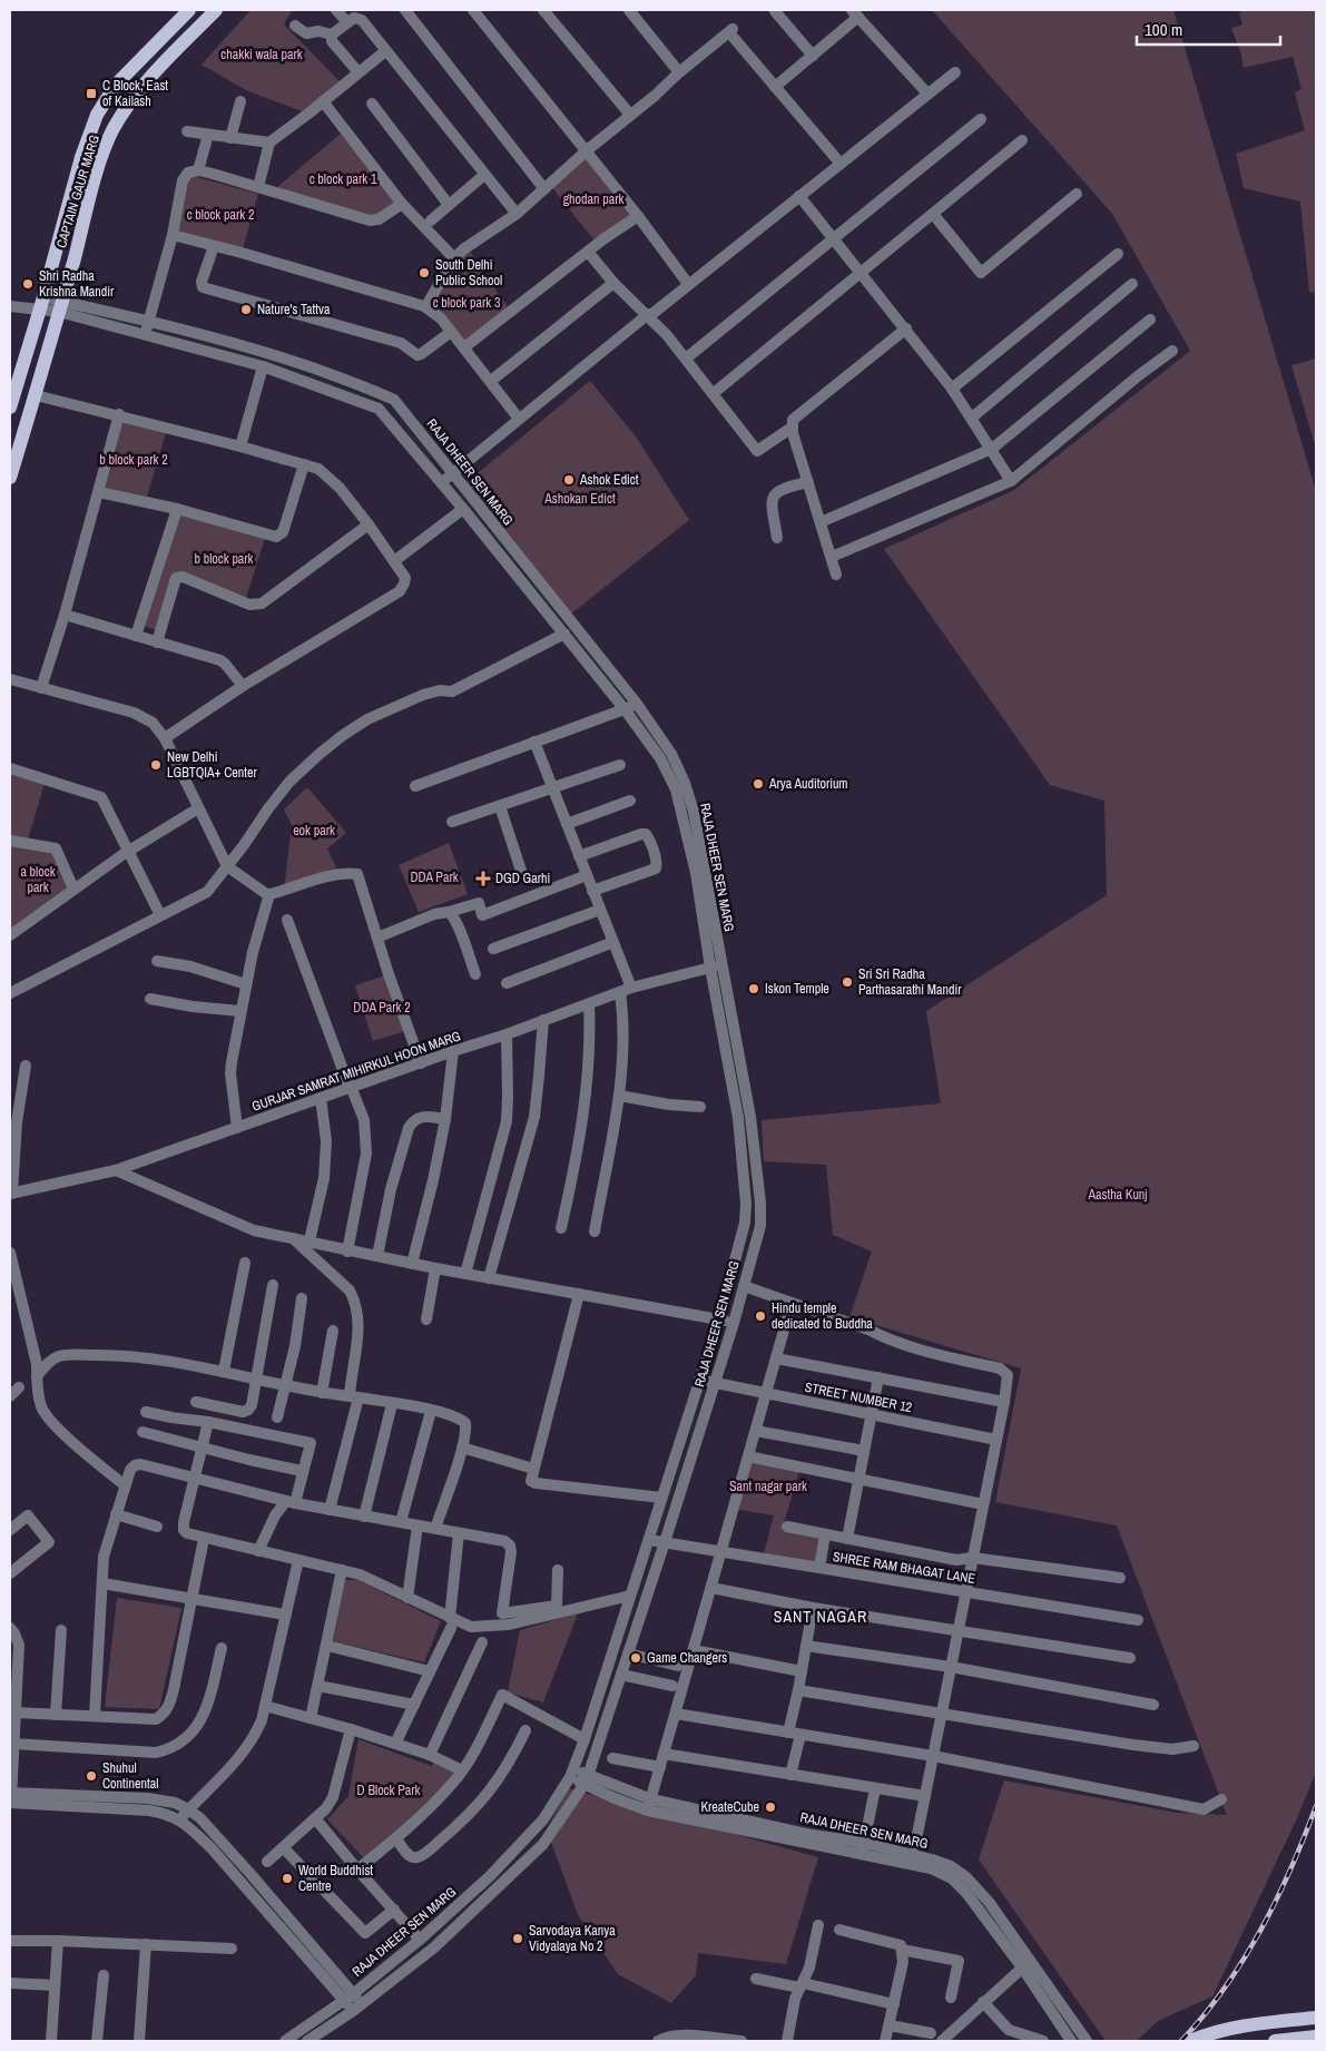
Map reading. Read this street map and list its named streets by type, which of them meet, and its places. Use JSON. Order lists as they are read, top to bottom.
{
  "streets": {
    "main road": ["CAPTAIN GAUR MARG"],
    "street": [
      "RAJA DHEER SEN MARG",
      "GURJAR SAMRAT MIHIRKUL HOON MARG",
      "STREET NUMBER 12",
      "SHREE RAM BHAGAT LANE"
    ]
  },
  "crossings": [
    ["CAPTAIN GAUR MARG", "RAJA DHEER SEN MARG"],
    ["RAJA DHEER SEN MARG", "GURJAR SAMRAT MIHIRKUL HOON MARG"],
    ["RAJA DHEER SEN MARG", "STREET NUMBER 12"],
    ["RAJA DHEER SEN MARG", "SHREE RAM BHAGAT LANE"]
  ],
  "districts": ["SANT NAGAR"],
  "parks": [
    "chakki wala park",
    "c block park 1",
    "ghodan park",
    "c block park 2",
    "c block park 3",
    "b block park 2",
    "Ashokan Edict",
    "b block park",
    "eok park",
    "a block park",
    "DDA Park",
    "DDA Park 2",
    "Aastha Kunj",
    "Sant nagar park",
    "D Block Park"
  ],
  "places": {
    "transit": ["C Block, East of Kailash"],
    "other": [
      "South Delhi Public School",
      "Shri Radha Krishna Mandir",
      "Nature's Tattva",
      "Ashok Edict",
      "New Delhi LGBTQIA+ Center",
      "Arya Auditorium",
      "Sri Sri Radha Parthasarathi Mandir",
      "Iskon Temple",
      "Hindu temple dedicated to Buddha",
      "Game Changers",
      "Shuhul Continental",
      "KreateCube",
      "World Buddhist Centre",
      "Sarvodaya Kanya Vidyalaya No 2"
    ],
    "health": ["DGD Garhi"]
  },
  "scale_bar": "100 m"
}
